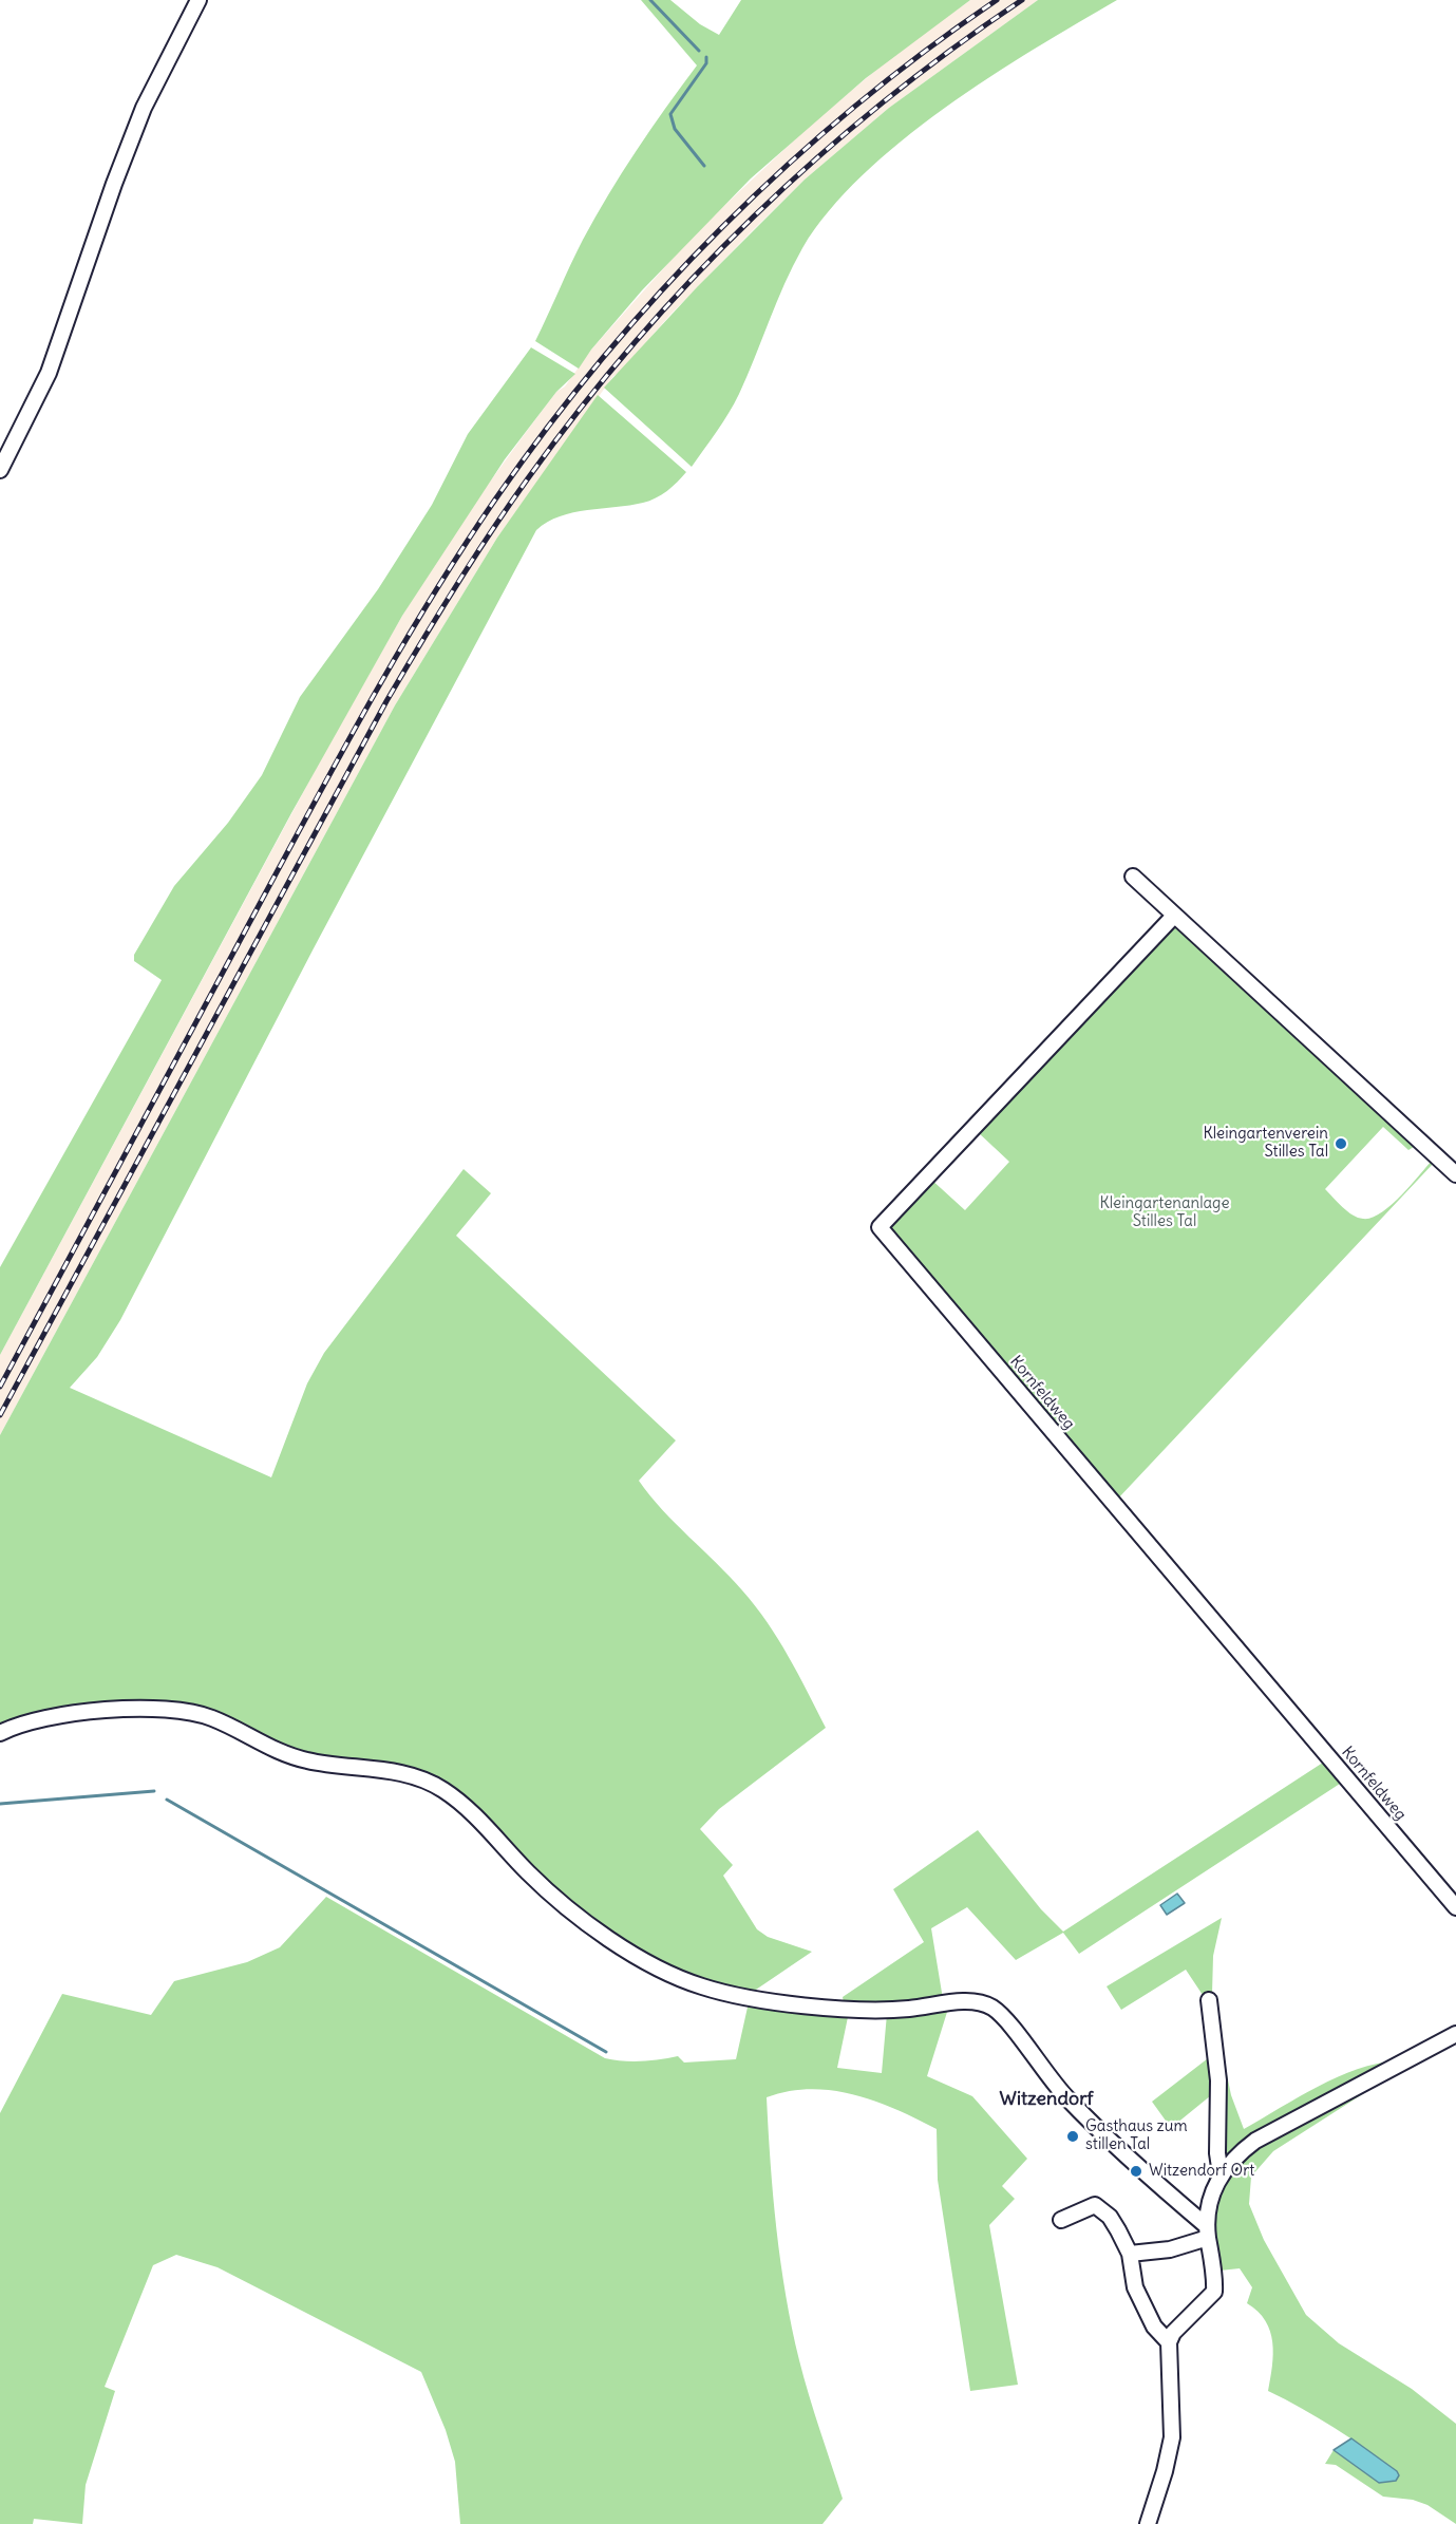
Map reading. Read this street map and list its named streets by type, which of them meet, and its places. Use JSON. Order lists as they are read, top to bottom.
{
  "streets": {
    "street": ["Kornfeldweg"]
  },
  "districts": ["Witzendorf"],
  "parks": ["Kleingartenanlage Stilles Tal"],
  "places": ["Kleingartenverein Stilles Tal", "Gasthaus zum stillen Tal", "Witzendorf Ort"]
}
